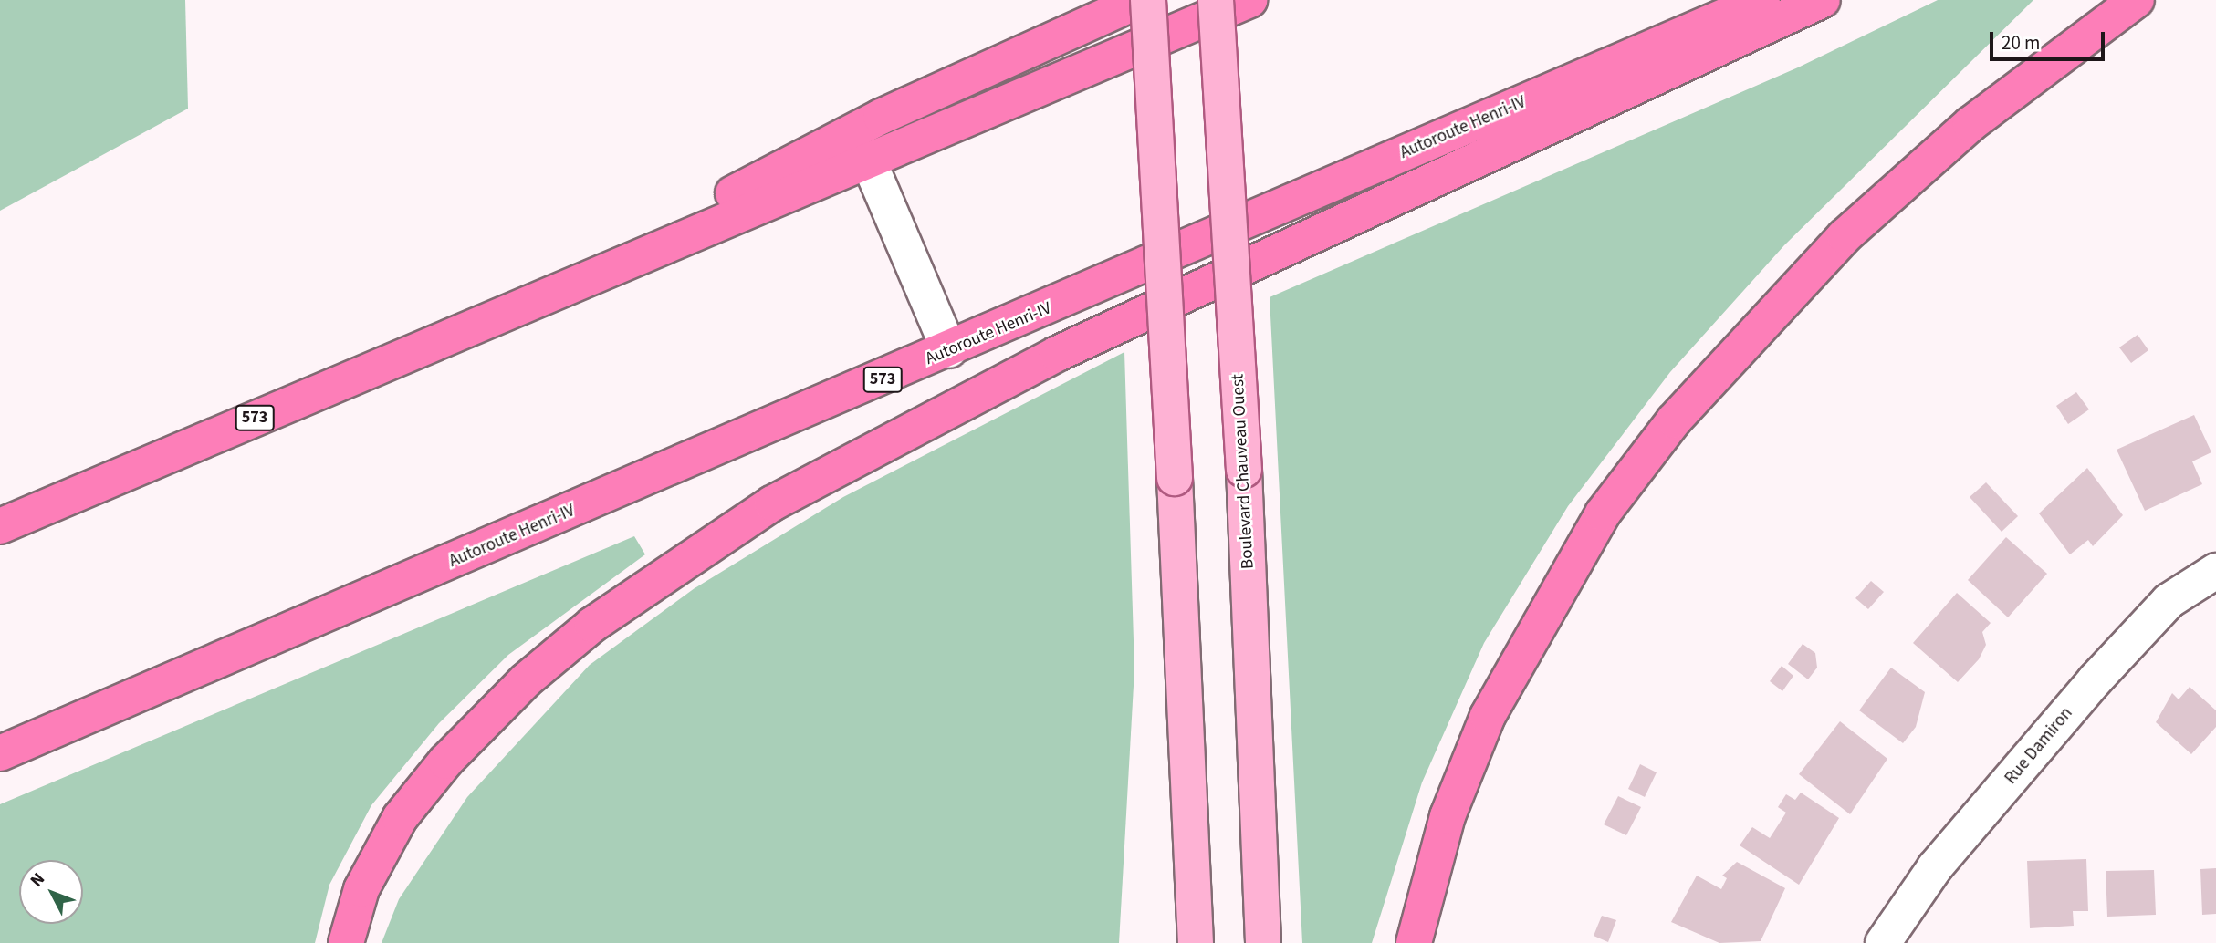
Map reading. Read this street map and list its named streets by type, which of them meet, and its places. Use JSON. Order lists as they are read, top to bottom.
{
  "streets": {
    "highway": ["Autoroute Henri-IV", "573"],
    "main road": ["Boulevard Chauveau Ouest"],
    "street": ["Rue Damiron"]
  },
  "scale_bar": "20 m",
  "north": "top left"
}
